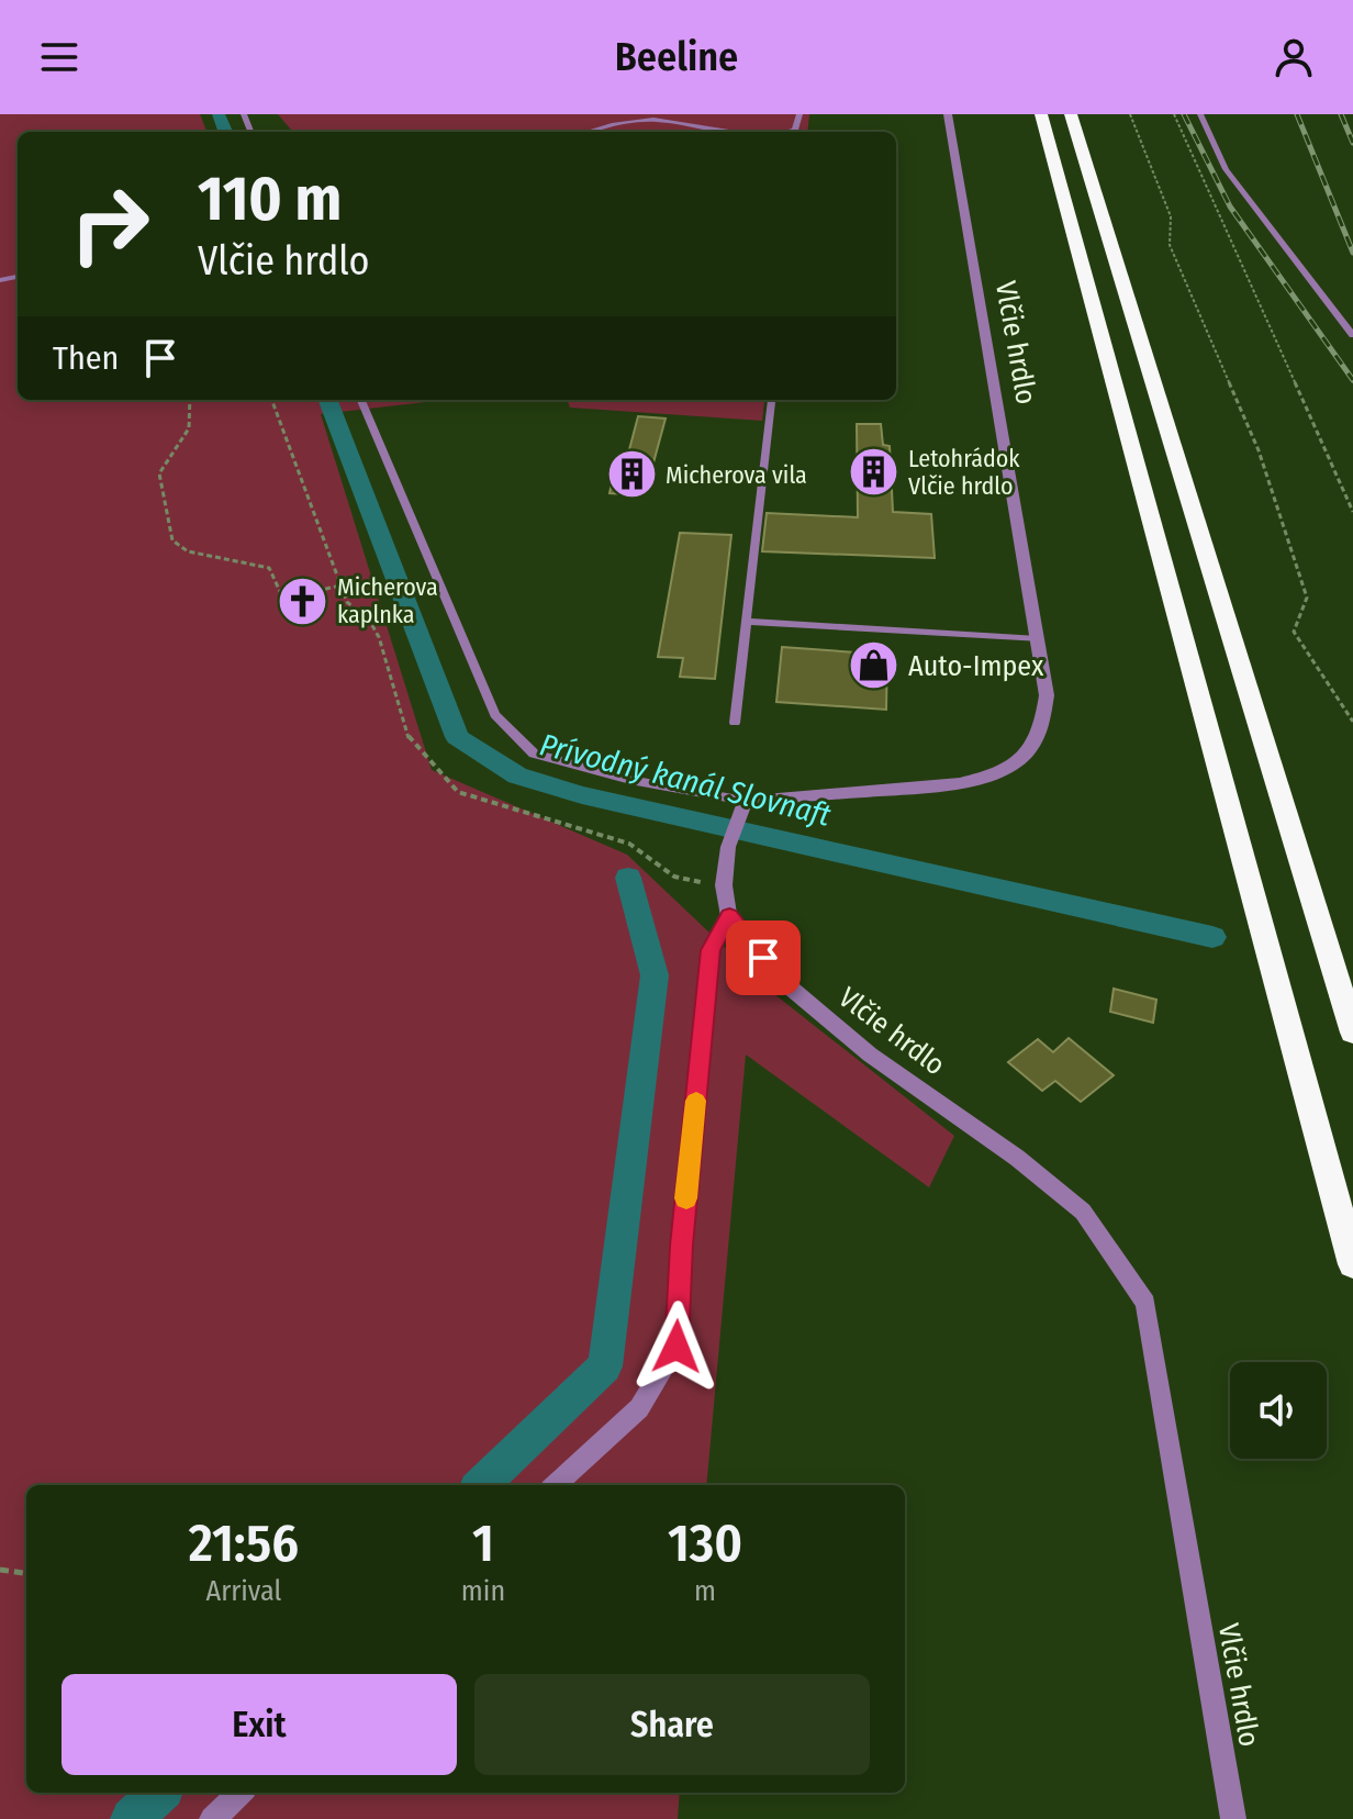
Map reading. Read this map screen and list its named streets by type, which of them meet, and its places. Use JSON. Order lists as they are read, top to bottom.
{
  "streets": {
    "street": ["Vlčie hrdlo"]
  },
  "water": ["Prívodný kanál Slovnaft"],
  "places": {
    "building": ["Letohrádok Vlčie hrdlo", "Micherova vila"],
    "church": ["Micherova kaplnka"],
    "shop": ["Auto-Impex"]
  },
  "page": {
    "header": "Beeline",
    "turn": ["110 m", "Vlčie hrdlo"],
    "then": "Then",
    "eta": [
      "21:56",
      "Arrival",
      "1",
      "min",
      "130",
      "m"
    ],
    "buttons": ["Exit", "Share"]
  }
}
